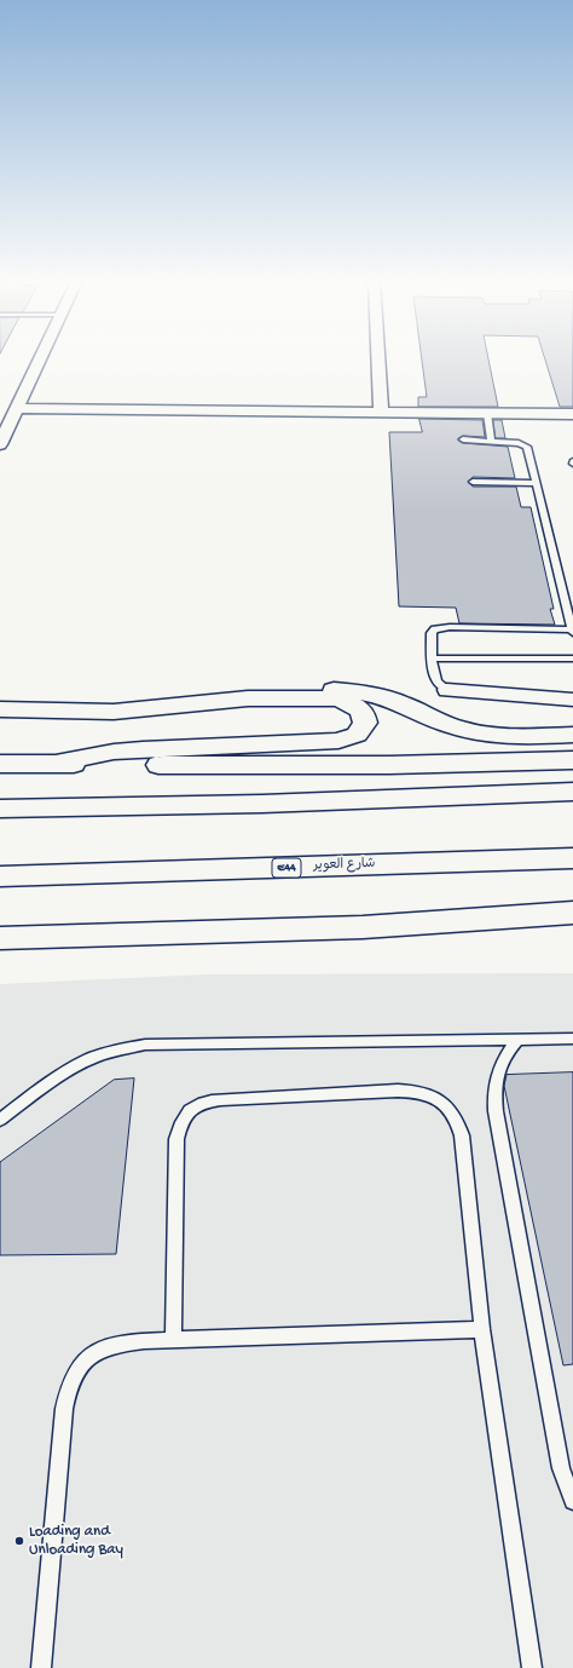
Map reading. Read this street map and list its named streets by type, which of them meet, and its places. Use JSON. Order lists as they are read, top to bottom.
{
  "streets": {
    "main road": ["شارع العوير", "E44"]
  },
  "places": ["Loading and Unloading Bay"]
}
